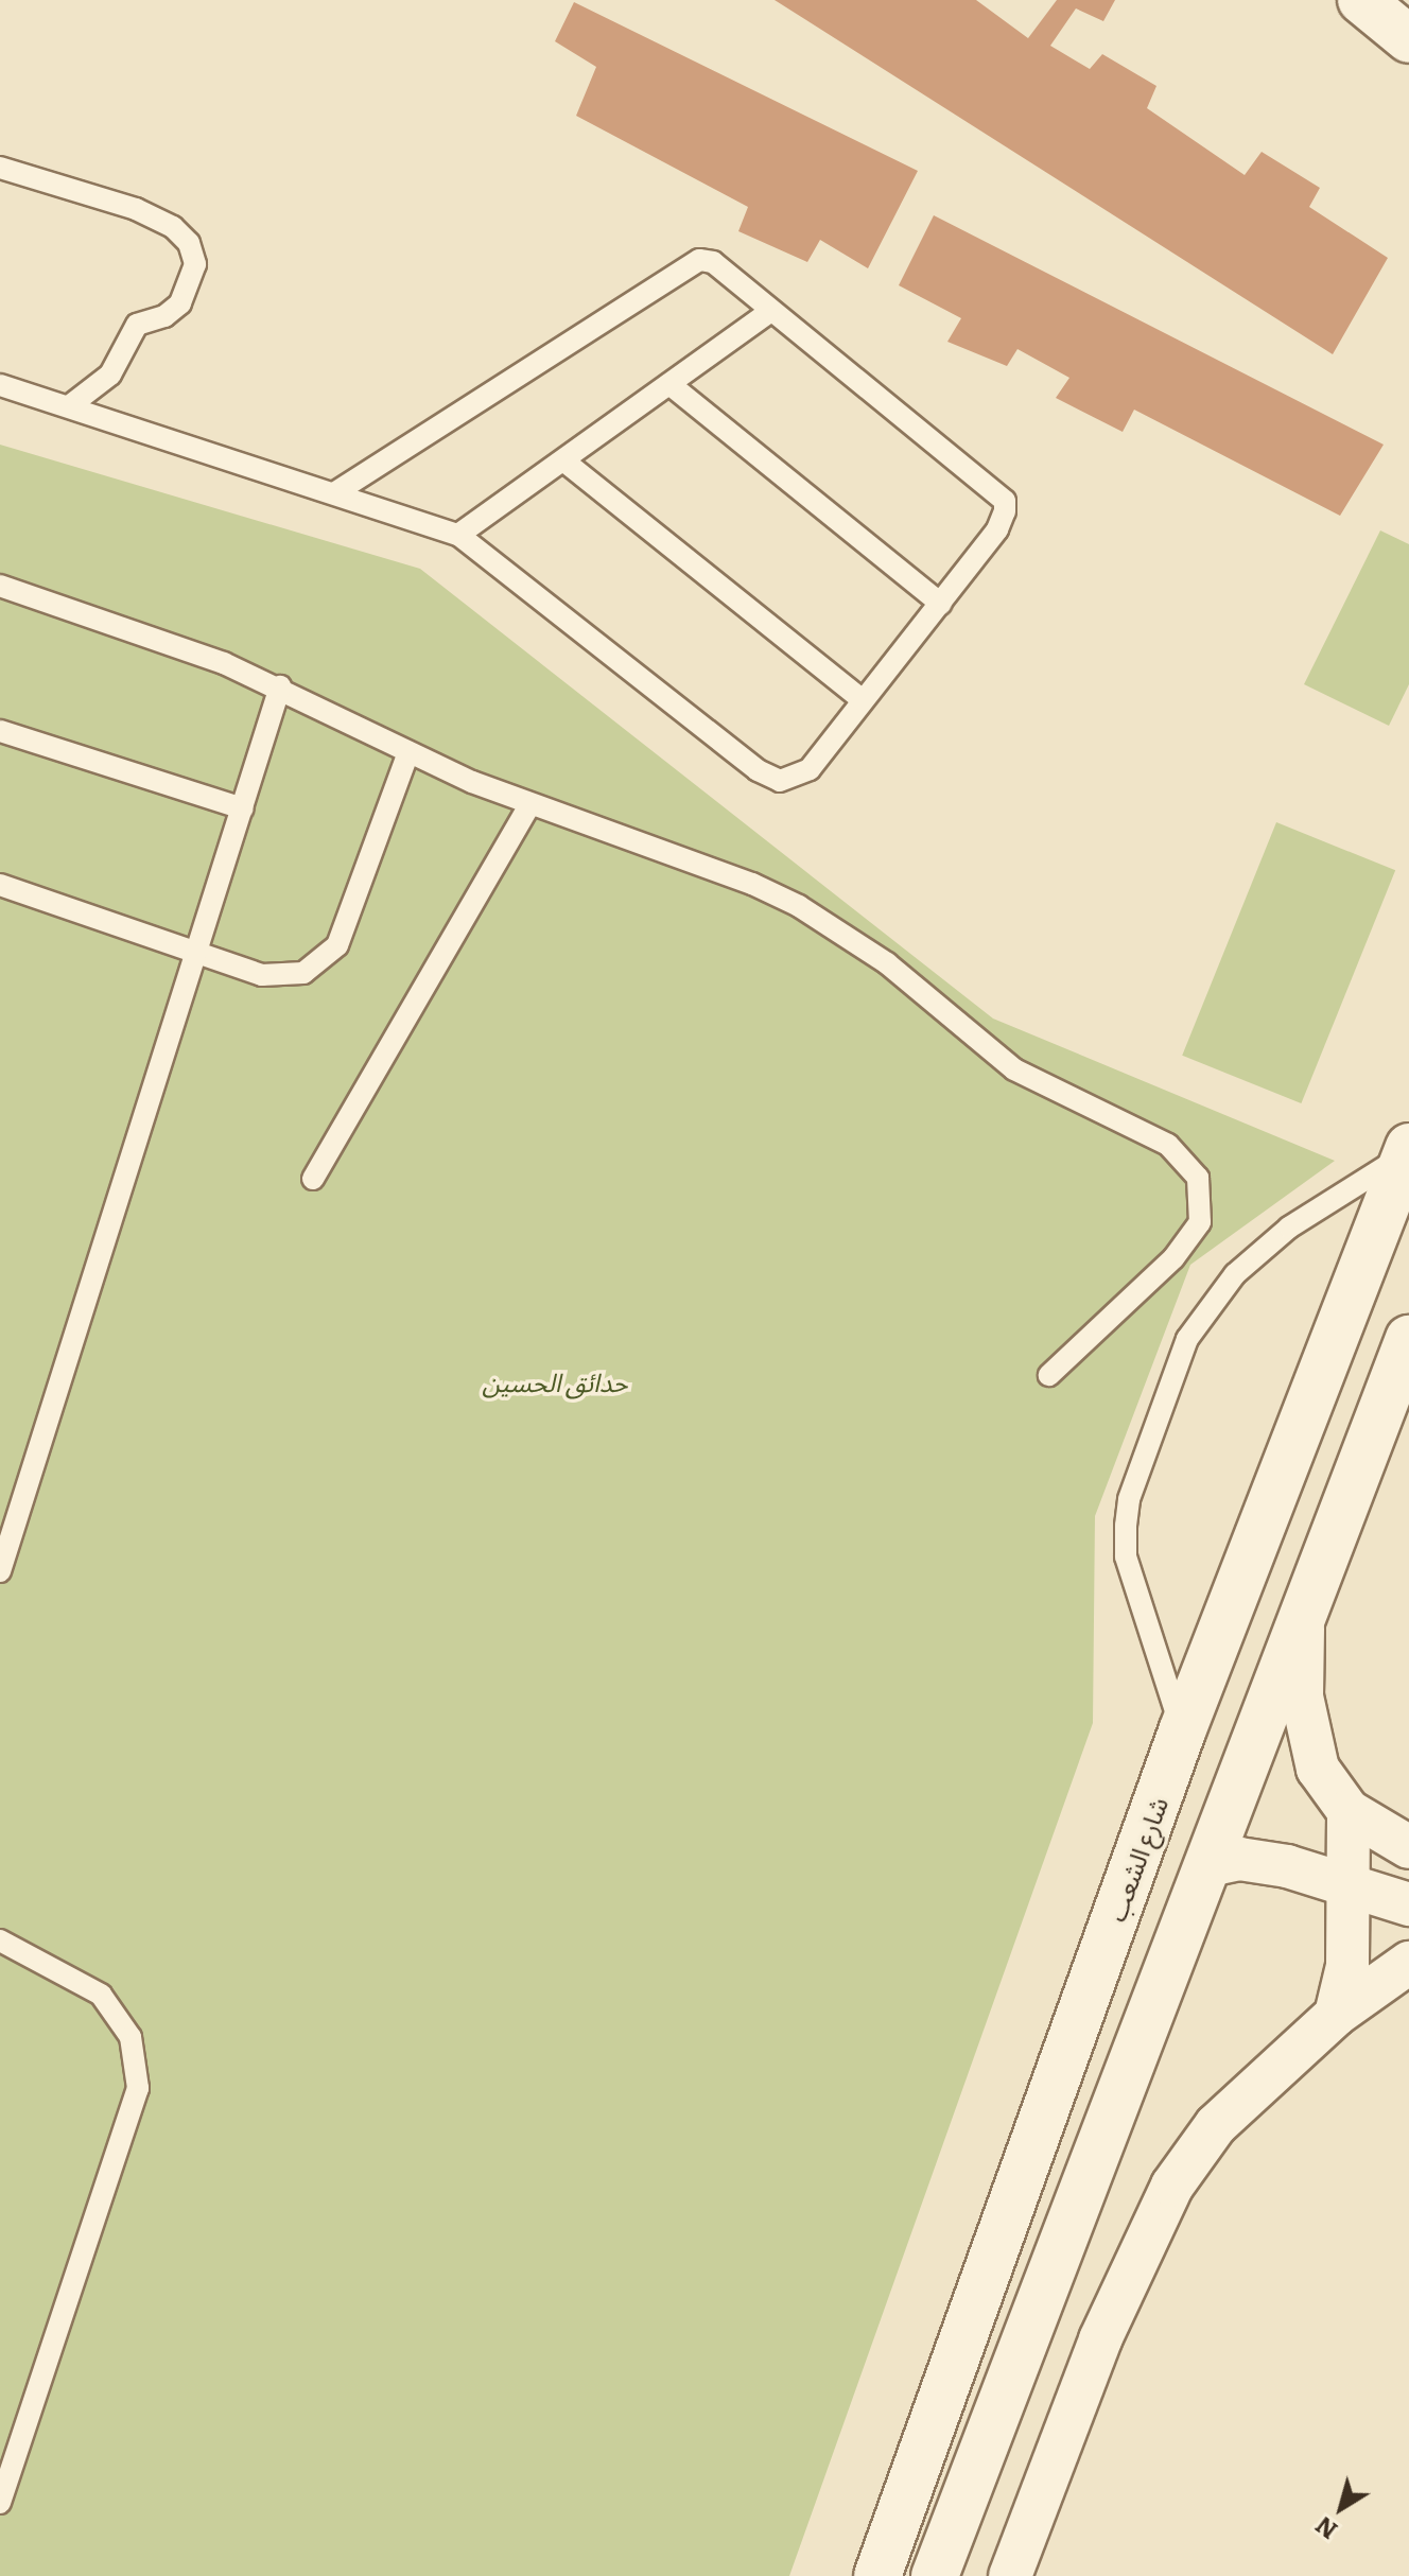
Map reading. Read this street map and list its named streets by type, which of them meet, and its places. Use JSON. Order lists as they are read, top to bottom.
{
  "streets": {
    "main road": ["شارع الشعب"]
  },
  "parks": ["حدائق الحسين"],
  "north": "bottom left"
}
